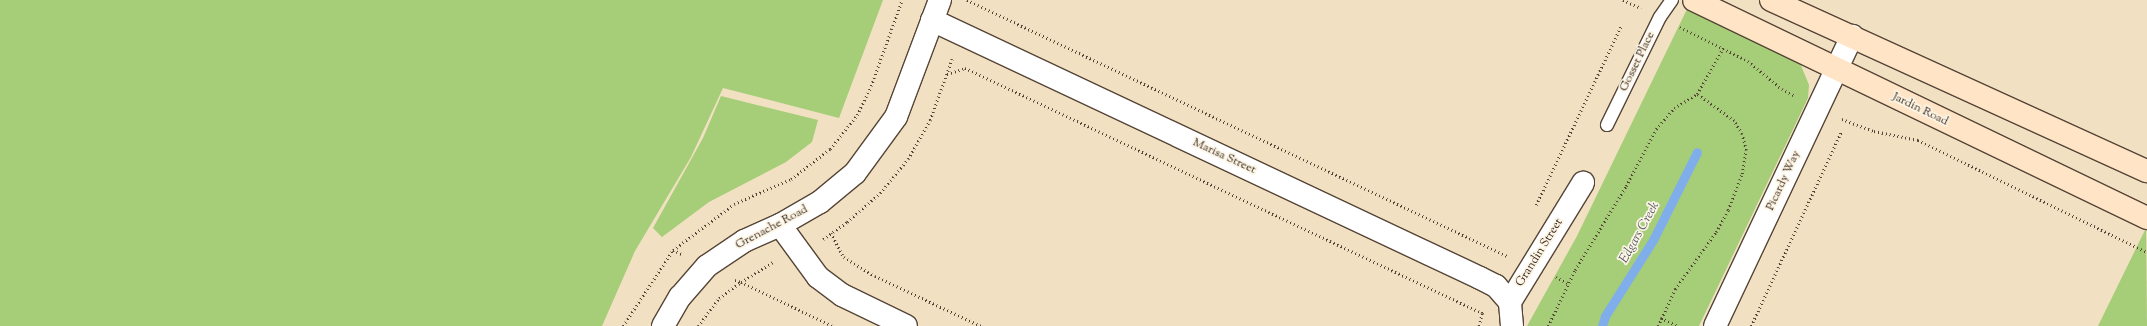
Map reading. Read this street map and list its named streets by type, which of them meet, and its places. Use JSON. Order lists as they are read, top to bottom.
{
  "streets": {
    "street": [
      "Jardin Road",
      "Marisa Street",
      "Picardy Way",
      "Grenache Road",
      "Grandin Street"
    ],
    "lane": ["Gosset Place"]
  },
  "crossings": [
    ["Jardin Road", "Picardy Way"],
    ["Marisa Street", "Grenache Road"],
    ["Marisa Street", "Grandin Street"]
  ],
  "water": ["Edgars Creek"]
}
